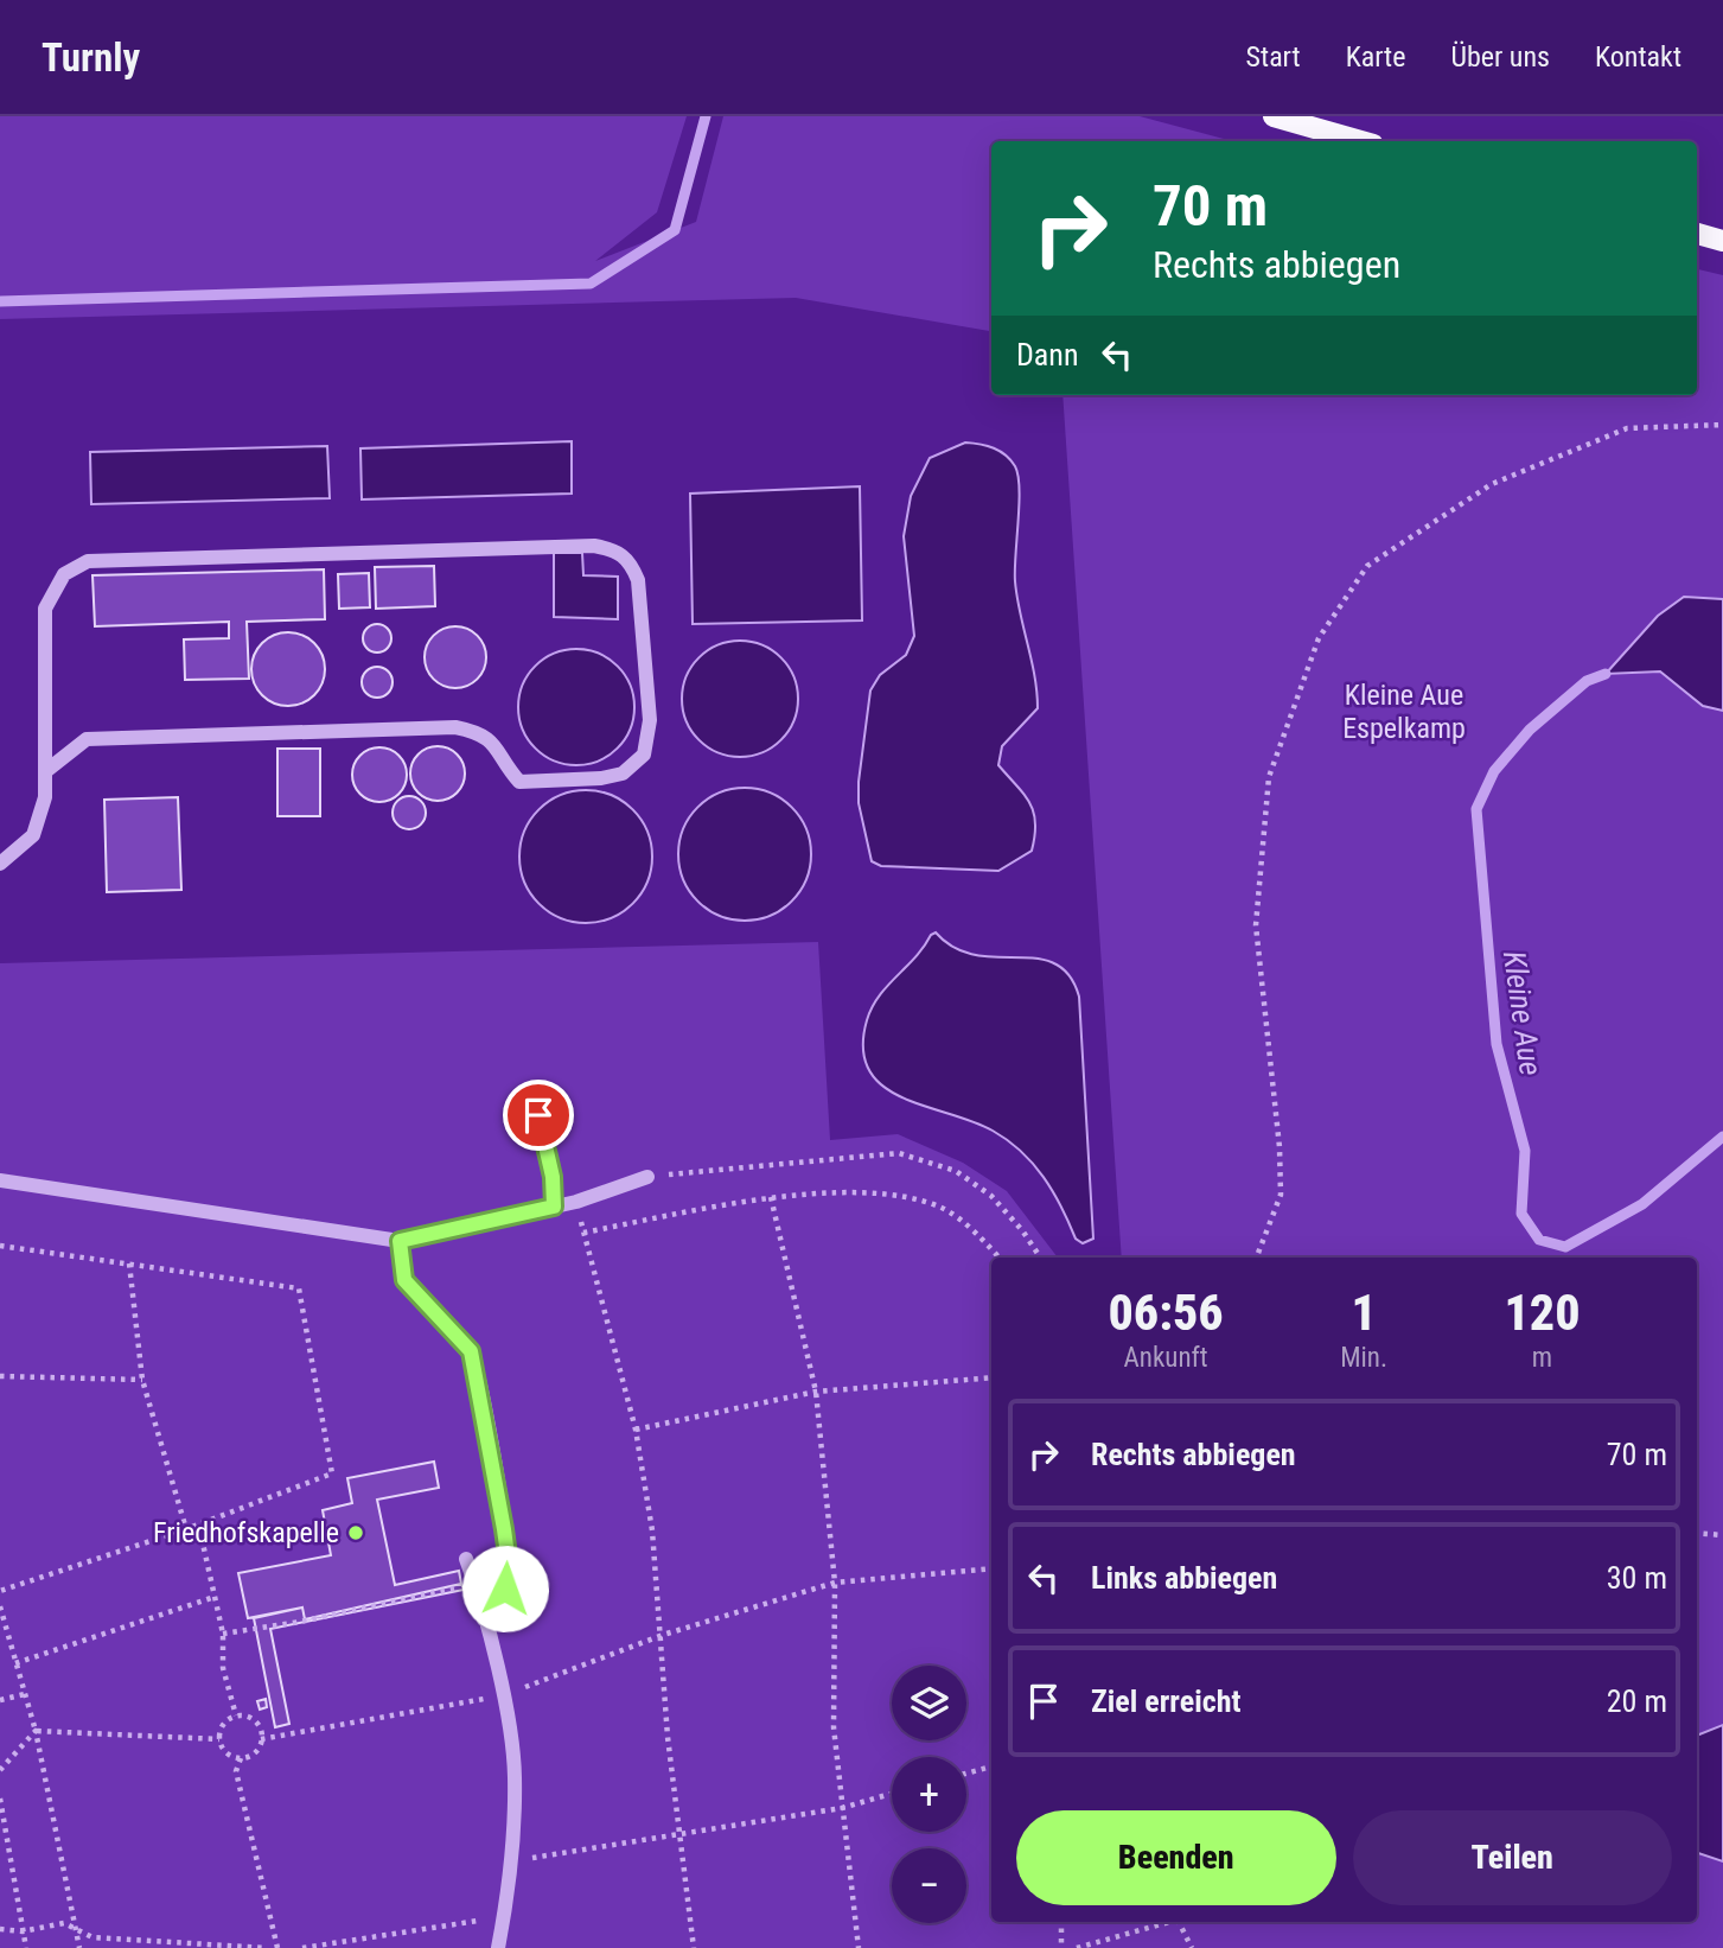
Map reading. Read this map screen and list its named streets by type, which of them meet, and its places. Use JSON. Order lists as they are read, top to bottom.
{
  "water": ["Kleine Aue"],
  "parks": ["Kleine Aue Espelkamp"],
  "places": ["Friedhofskapelle"],
  "page": {
    "header": "Turnly",
    "nav": [
      "Start",
      "Karte",
      "Über uns",
      "Kontakt"
    ],
    "turn": ["70 m", "Rechts abbiegen"],
    "then": "Dann",
    "eta": [
      "06:56",
      "Ankunft",
      "1",
      "Min.",
      "120",
      "m"
    ],
    "list": [
      {
        "name": "Rechts abbiegen",
        "value": "70 m"
      },
      {
        "name": "Links abbiegen",
        "value": "30 m"
      },
      {
        "name": "Ziel erreicht",
        "value": "20 m"
      }
    ],
    "map_buttons": ["+", "−"],
    "buttons": ["Beenden", "Teilen"]
  }
}
